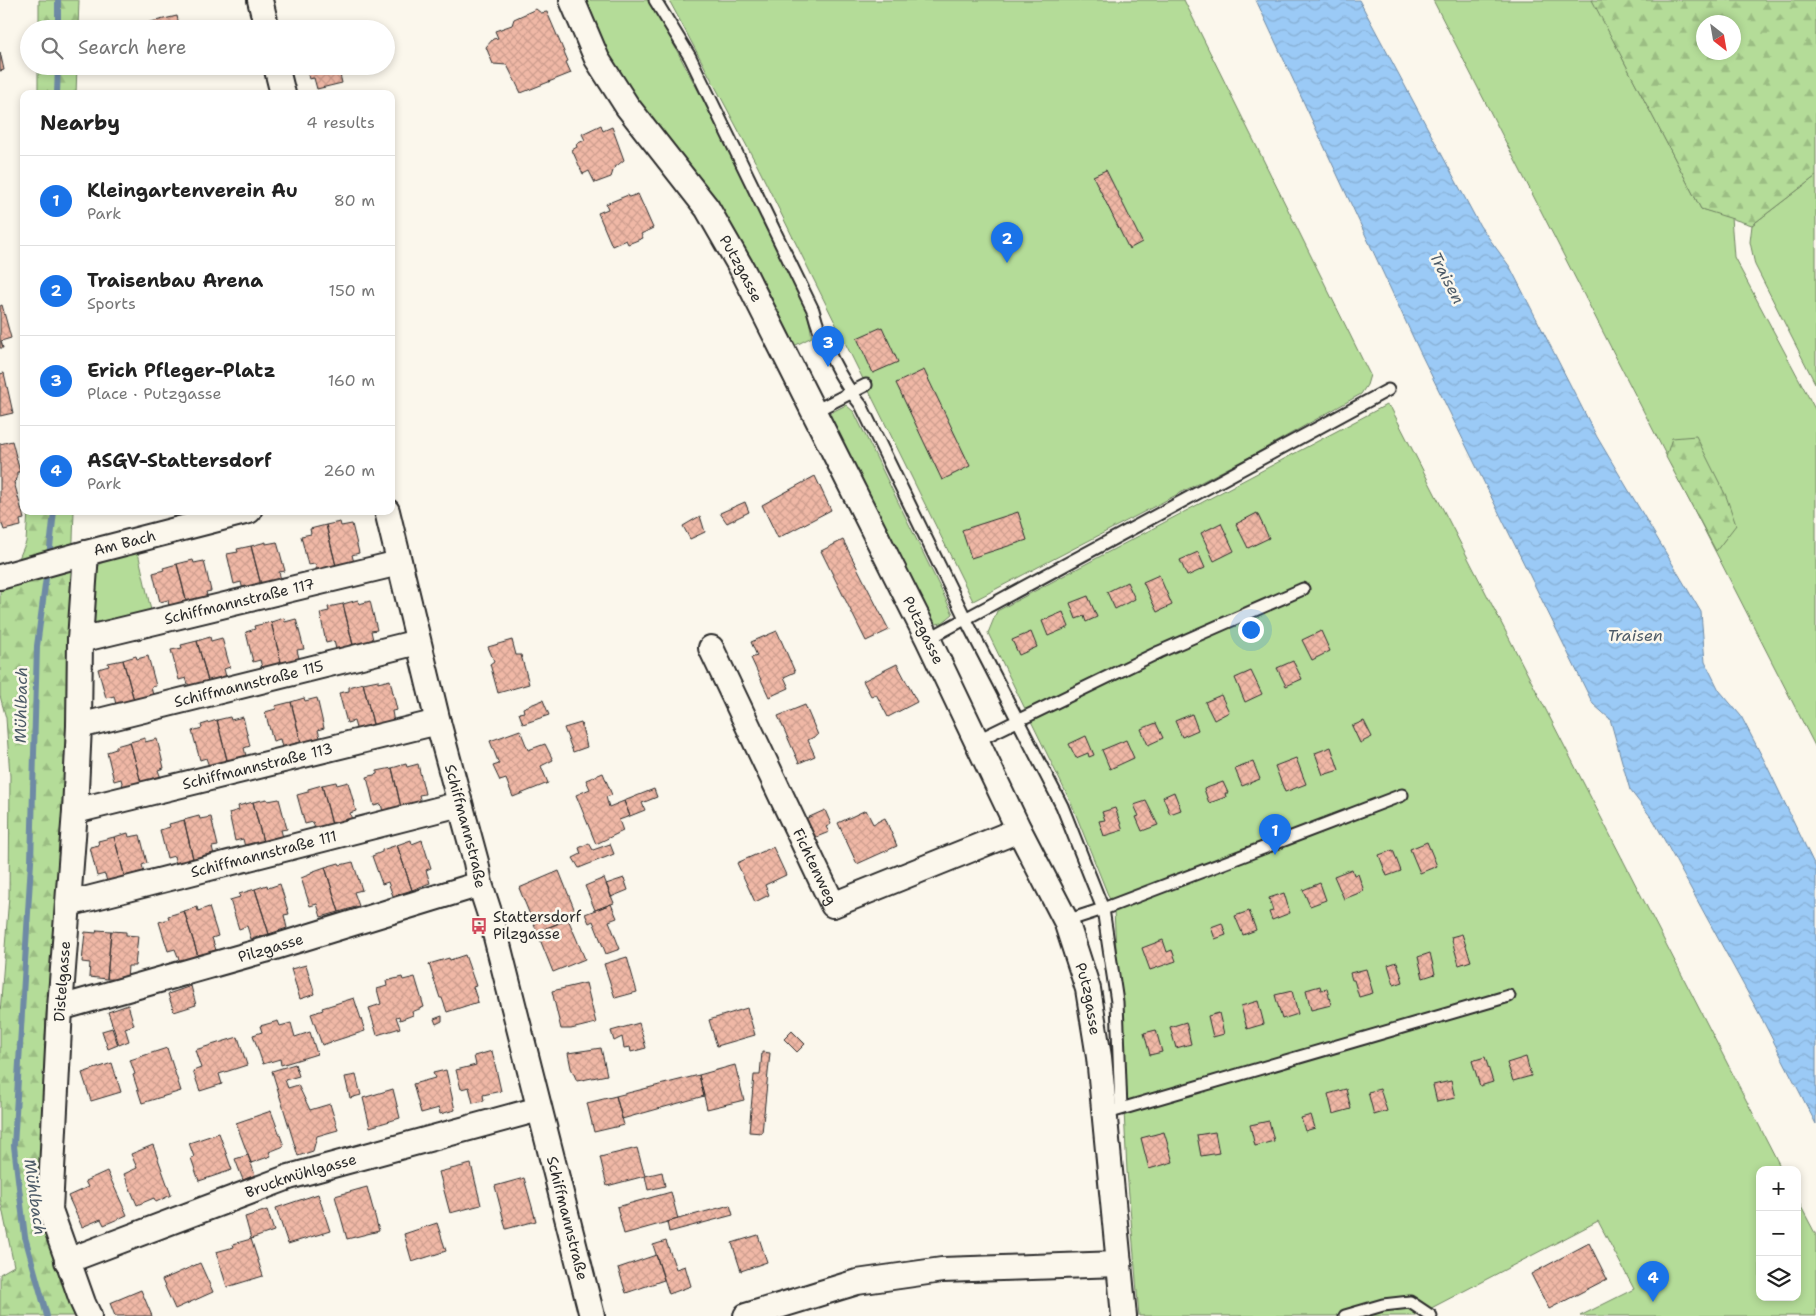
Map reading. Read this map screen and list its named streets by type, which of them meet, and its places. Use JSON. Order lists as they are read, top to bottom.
{
  "streets": {
    "street": [
      "Putzgasse",
      "Am Bach",
      "Schiffmannstraße 117",
      "Schiffmannstraße 115",
      "Schiffmannstraße 113",
      "Schiffmannstraße",
      "Schiffmannstraße 111",
      "Fichtenweg",
      "Pilzgasse",
      "Distelgasse",
      "Bruckmühlgasse"
    ]
  },
  "crossings": [
    ["Putzgasse", "Fichtenweg"],
    ["Am Bach", "Schiffmannstraße 117"],
    ["Am Bach", "Distelgasse"],
    ["Schiffmannstraße 117", "Schiffmannstraße"],
    ["Schiffmannstraße 117", "Distelgasse"],
    ["Schiffmannstraße 115", "Schiffmannstraße"],
    ["Schiffmannstraße 115", "Distelgasse"],
    ["Schiffmannstraße 113", "Schiffmannstraße"],
    ["Schiffmannstraße 113", "Distelgasse"],
    ["Schiffmannstraße", "Schiffmannstraße 111"],
    ["Schiffmannstraße", "Pilzgasse"],
    ["Schiffmannstraße", "Bruckmühlgasse"],
    ["Schiffmannstraße 111", "Distelgasse"],
    ["Pilzgasse", "Distelgasse"],
    ["Distelgasse", "Bruckmühlgasse"]
  ],
  "water": ["Traisen", "Mühlbach"],
  "places": {
    "bus stop": ["Stattersdorf Pilzgasse"]
  },
  "north": "bottom right",
  "page": {
    "search": "Search here",
    "heading": ["Nearby", "4 results"],
    "list": [
      {
        "mark": "1",
        "name": "Kleingartenverein Au",
        "note": "Park",
        "value": "80 m"
      },
      {
        "mark": "2",
        "name": "Traisenbau Arena",
        "note": "Sports",
        "value": "150 m"
      },
      {
        "mark": "3",
        "name": "Erich Pfleger-Platz",
        "note": "Place · Putzgasse",
        "value": "160 m"
      },
      {
        "mark": "4",
        "name": "ASGV-Stattersdorf",
        "note": "Park",
        "value": "260 m"
      }
    ],
    "pins": [
      "2",
      "3",
      "1",
      "4"
    ],
    "map_buttons": ["+", "−"]
  }
}
